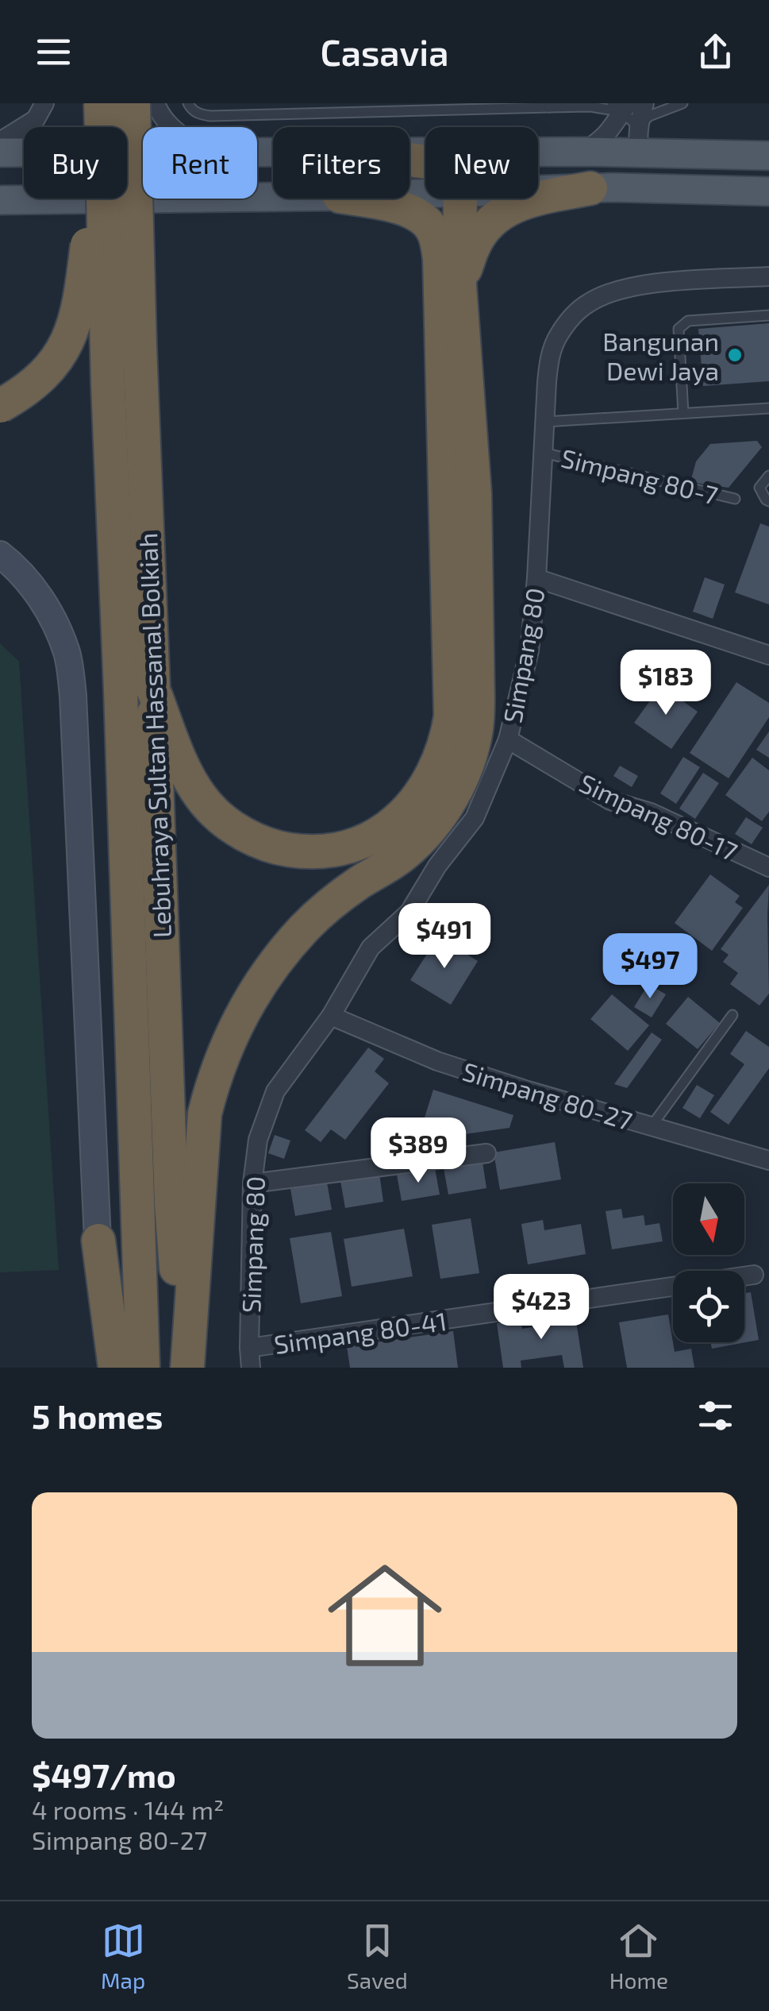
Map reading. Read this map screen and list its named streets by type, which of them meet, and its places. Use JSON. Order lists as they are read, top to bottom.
{
  "streets": {
    "highway": ["Lebuhraya Sultan Hassanal Bolkiah"],
    "street": [
      "Simpang 80",
      "Simpang 80-17",
      "Simpang 80-27",
      "Simpang 80-41"
    ],
    "lane": ["Simpang 80-7"]
  },
  "crossings": [
    ["Simpang 80-7", "Simpang 80"],
    ["Simpang 80", "Simpang 80-17"],
    ["Simpang 80", "Simpang 80-27"],
    ["Simpang 80", "Simpang 80-41"]
  ],
  "places": ["Bangunan Dewi Jaya"],
  "north": "bottom",
  "page": {
    "header": "Casavia",
    "chip": [
      "Buy",
      "Rent",
      "Filters",
      "New"
    ],
    "price": [
      "$183",
      "$491",
      "$497",
      "$389",
      "$423"
    ],
    "heading": "5 homes",
    "list": [
      {
        "name": "$497/mo",
        "note": "4 rooms · 144 m² · Simpang 80-27"
      }
    ],
    "tabs": ["Map", "Saved", "Home"]
  }
}
